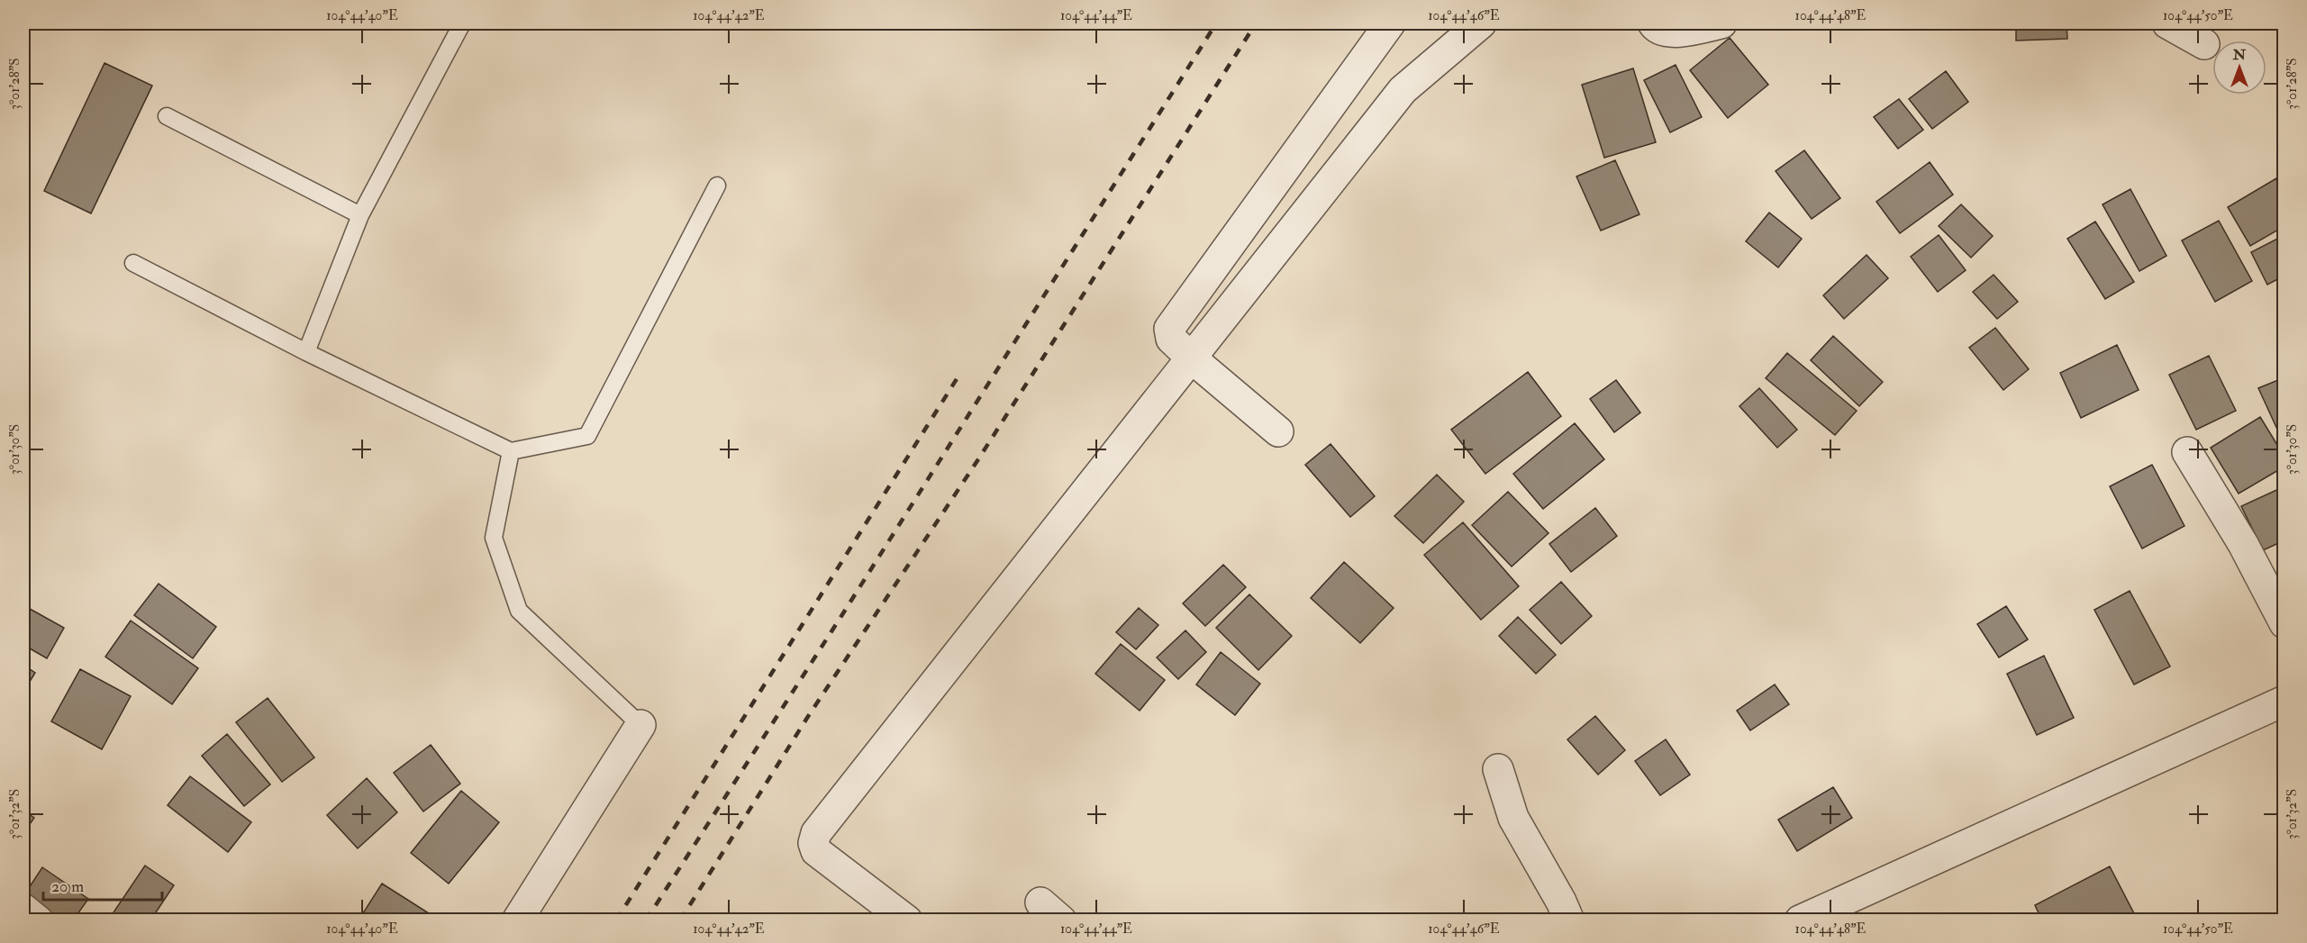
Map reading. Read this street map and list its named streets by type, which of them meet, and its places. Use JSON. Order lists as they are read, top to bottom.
{
  "scale_bar": "20 m",
  "north": "top",
  "coordinates": [
    "104°44'40\"E",
    "104°44'42\"E",
    "104°44'44\"E",
    "104°44'46\"E",
    "104°44'48\"E",
    "104°44'50\"E",
    "3°01'28\"S",
    "3°01'30\"S",
    "3°01'32\"S"
  ]
}
